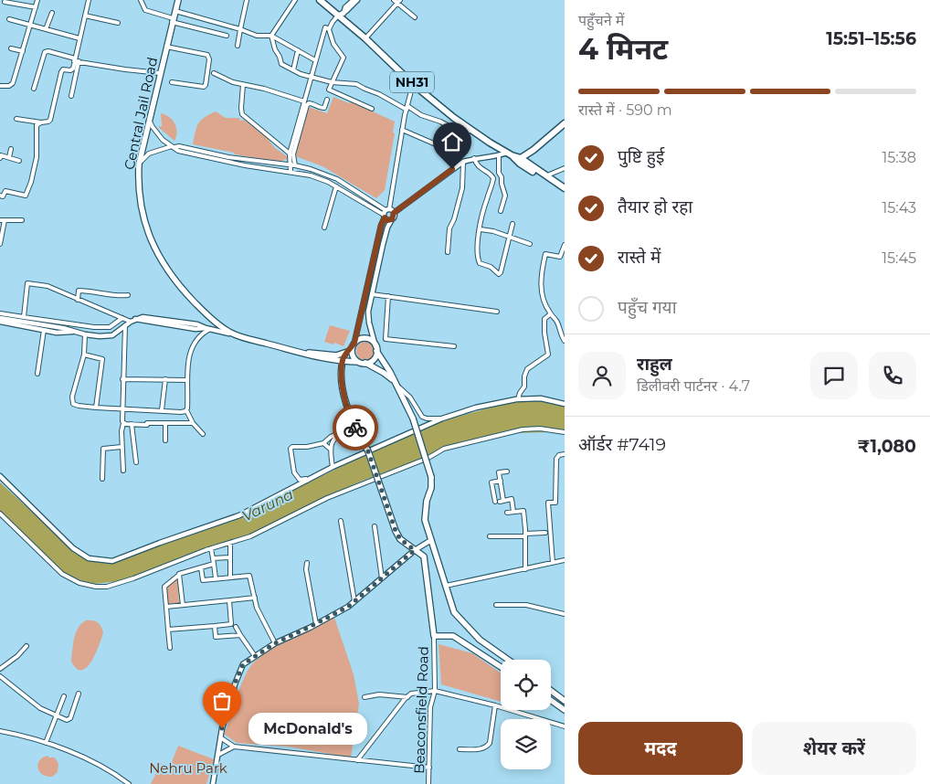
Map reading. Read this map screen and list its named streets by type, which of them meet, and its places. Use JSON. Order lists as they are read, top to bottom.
{
  "streets": {
    "highway": ["NH31"],
    "main road": ["Central Jail Road"],
    "street": ["Beaconsfield Road"]
  },
  "water": ["Varuna"],
  "parks": ["Nehru Park"],
  "places": ["McDonald's"],
  "page": {
    "heading": ["4 मिनट", "पहुँचने में", "15:51–15:56"],
    "panel": [
      "राहुल",
      "डिलीवरी पार्टनर · 4.7",
      "ऑर्डर #7419",
      "₹1,080"
    ],
    "bar": "रास्ते में · 590 m",
    "list": [
      ["पुष्टि हुई", "15:38"],
      ["तैयार हो रहा", "15:43"],
      ["रास्ते में", "15:45"],
      "पहुँच गया"
    ],
    "bubble": "McDonald's",
    "buttons": ["मदद", "शेयर करें"]
  }
}
